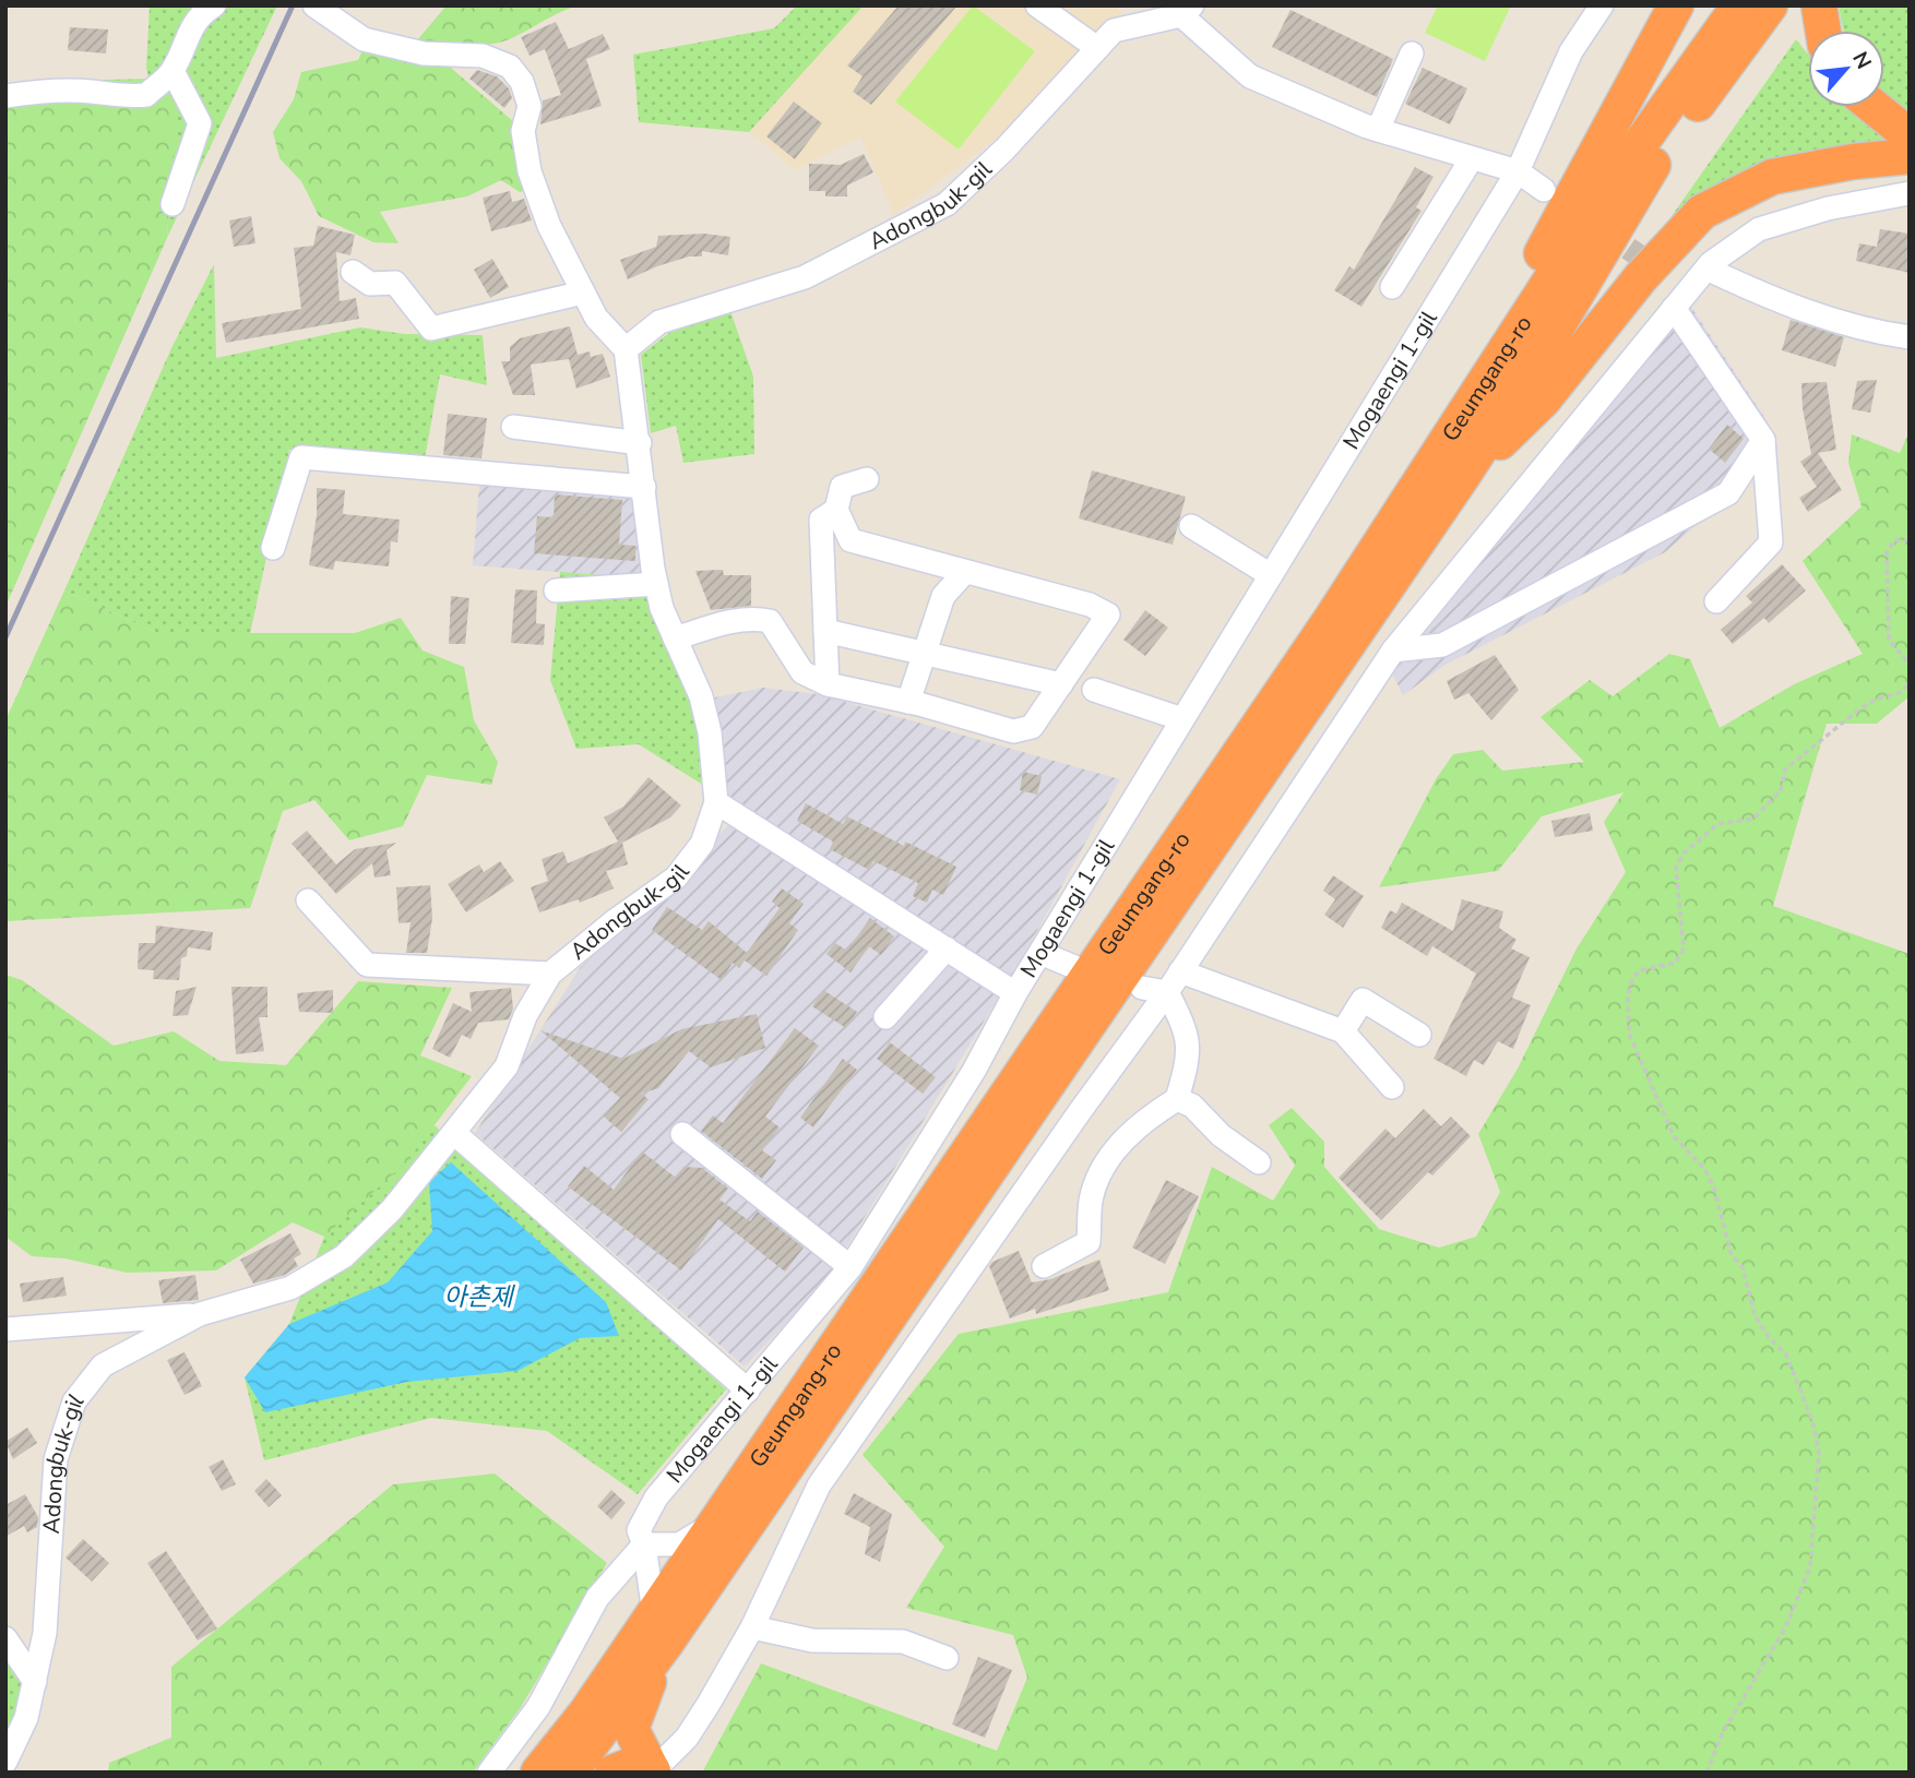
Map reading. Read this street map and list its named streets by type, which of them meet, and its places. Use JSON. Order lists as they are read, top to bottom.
{
  "streets": {
    "highway": ["Geumgang-ro"],
    "street": ["Adongbuk-gil", "Mogaengi 1-gil"]
  },
  "crossings": [
    ["Geumgang-ro", "Mogaengi 1-gil"]
  ],
  "water": ["아촌제"],
  "north": "top right"
}
